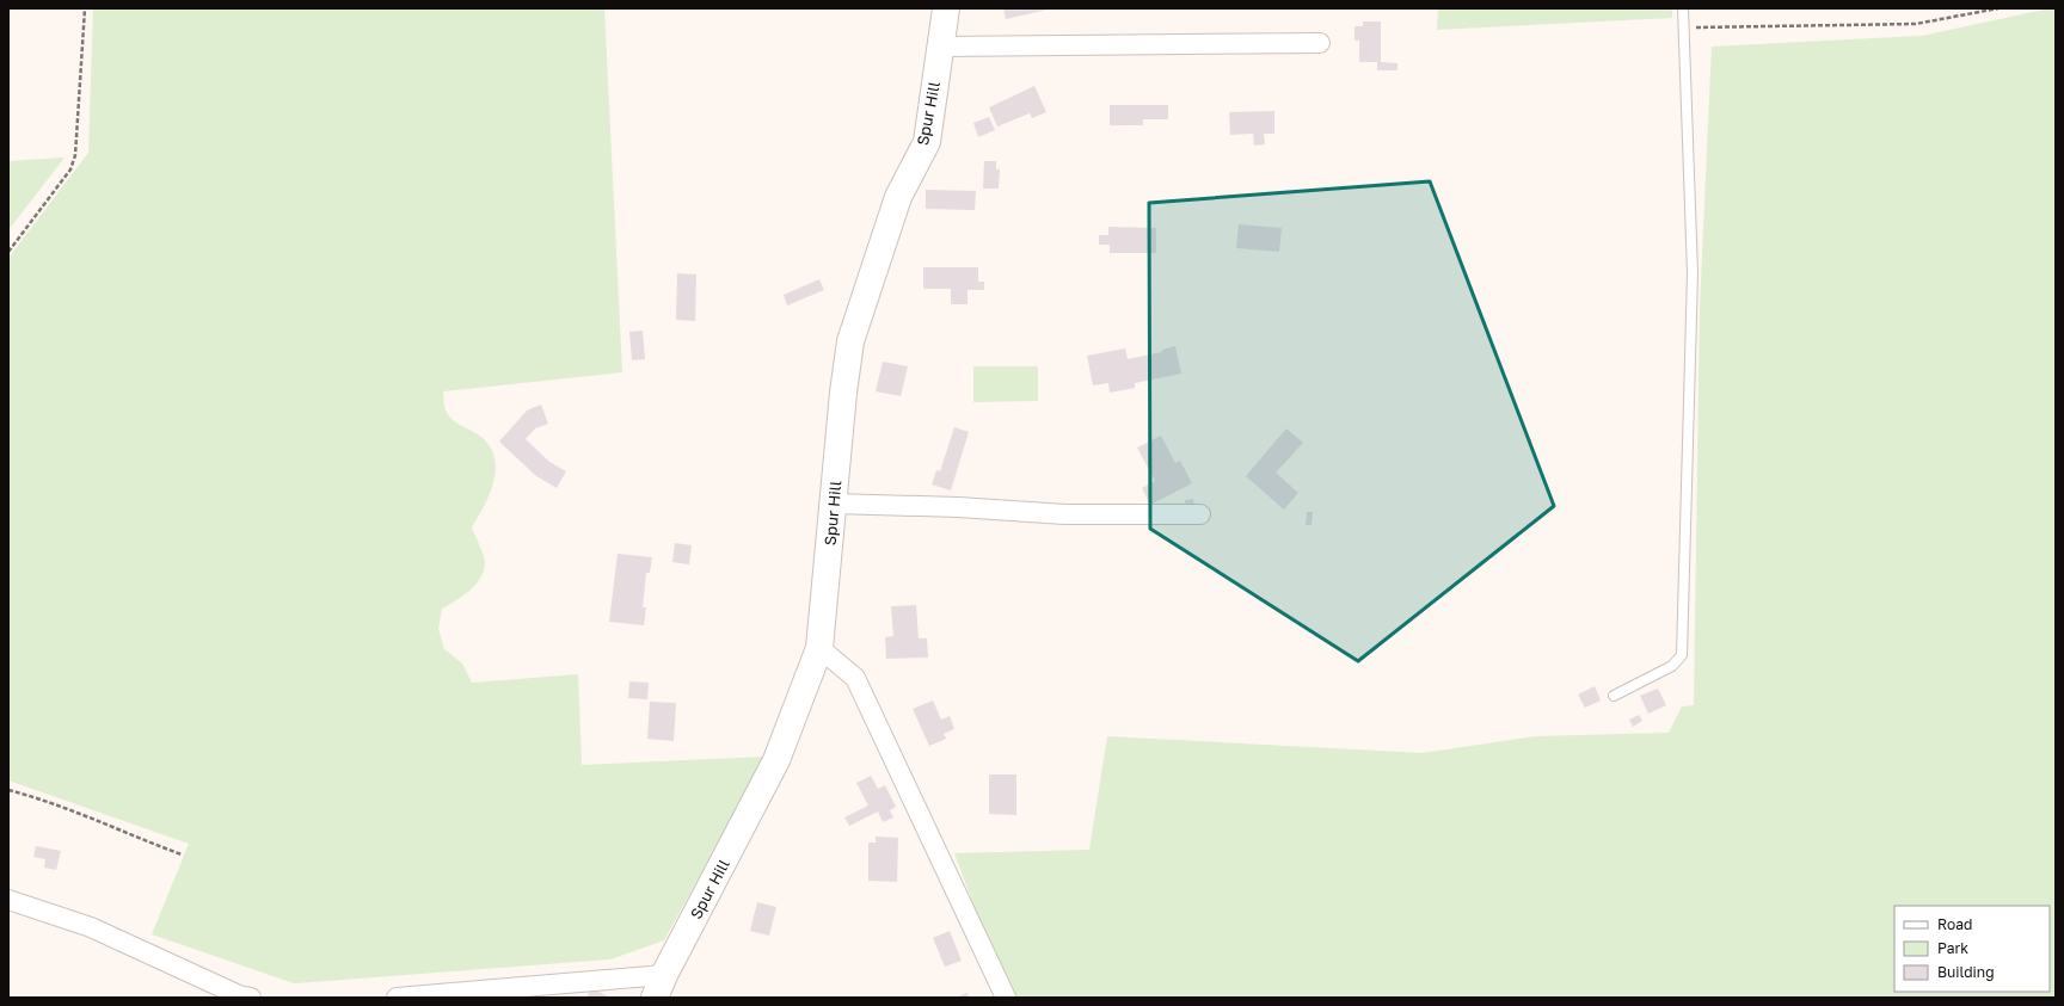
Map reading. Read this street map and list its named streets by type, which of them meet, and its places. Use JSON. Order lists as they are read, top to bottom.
{
  "streets": {
    "street": ["Spur Hill"]
  },
  "legend": ["Road", "Park", "Building"]
}
